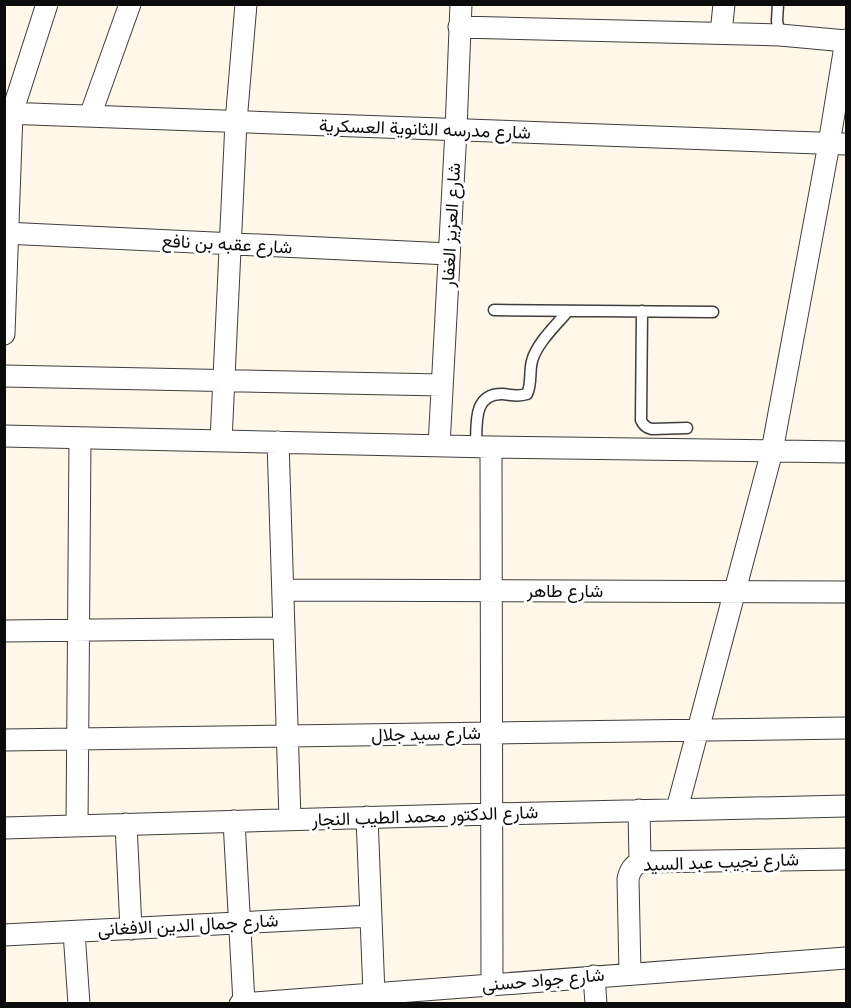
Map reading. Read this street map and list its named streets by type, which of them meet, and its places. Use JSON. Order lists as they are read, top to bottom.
{
  "streets": {
    "street": [
      "شارع مدرسه الثانوية العسكرية",
      "شارع العزيز الغفار",
      "شارع عقبه بن نافع",
      "شارع طاهر",
      "شارع سيد جلال",
      "شارع الدكتور محمد الطيب النجار",
      "شارع نجيب عبد السيد",
      "شارع جمال الدين الافغانى",
      "شارع جواد حسنى"
    ]
  },
  "crossings": [
    ["شارع مدرسه الثانوية العسكرية", "شارع العزيز الغفار"],
    ["شارع العزيز الغفار", "شارع عقبه بن نافع"],
    ["شارع نجيب عبد السيد", "شارع جواد حسنى"]
  ]
}
